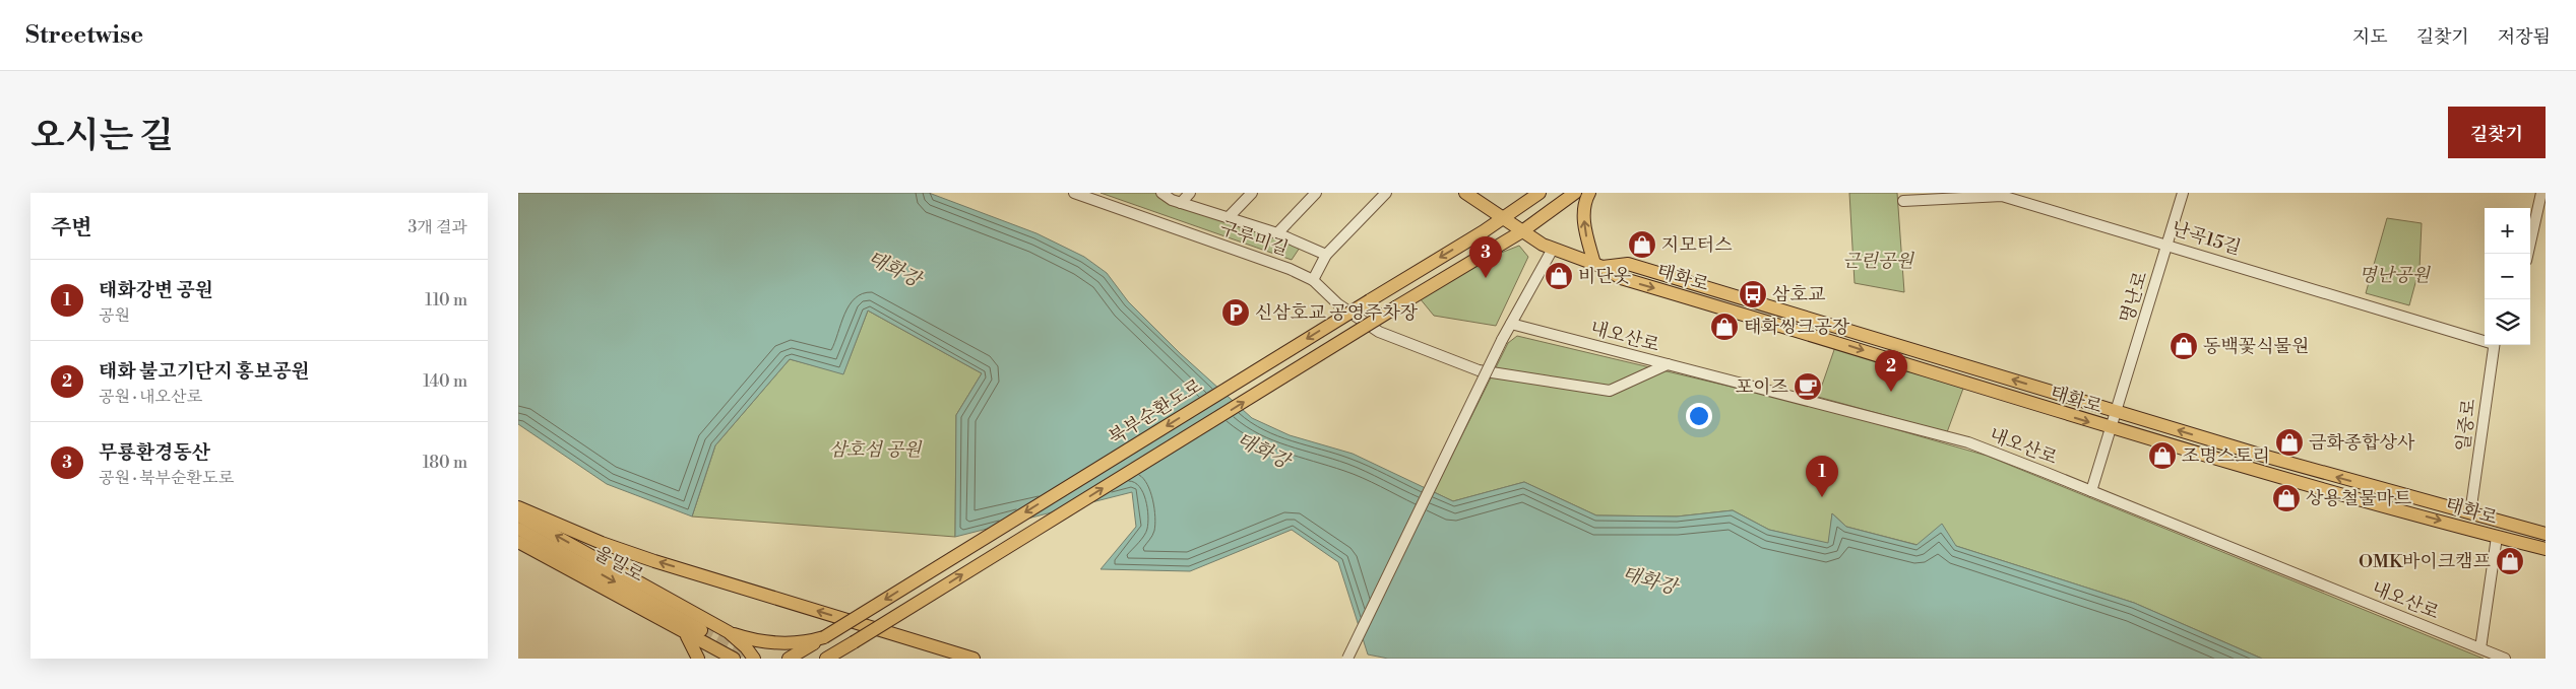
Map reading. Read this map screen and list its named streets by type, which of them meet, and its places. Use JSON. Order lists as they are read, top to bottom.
{
  "streets": {
    "main road": ["태화로", "북부순환도로", "울밀로"],
    "street": [
      "구루미길",
      "난곡15길",
      "명난로",
      "내오산로",
      "일중로"
    ]
  },
  "crossings": [
    ["구루미길", "내오산로"],
    ["난곡15길", "명난로"],
    ["태화로", "명난로"],
    ["태화로", "북부순환도로"],
    ["태화로", "일중로"],
    ["명난로", "내오산로"]
  ],
  "water": ["태화강"],
  "parks": ["근린공원", "명난공원", "삼호섬 공원"],
  "places": {
    "shop": [
      "지모터스",
      "비단옷",
      "태화씽크공장",
      "동백꽃식물원",
      "금화종합상사",
      "조명스토리",
      "상용철물마트",
      "OMK바이크캠프"
    ],
    "bus stop": ["삼호교"],
    "parking": ["신삼호교 공영주차장"],
    "cafe": ["포이즈"]
  },
  "page": {
    "header": "Streetwise",
    "nav": ["지도", "길찾기", "저장됨"],
    "title": "오시는 길",
    "buttons": "길찾기",
    "heading": ["주변", "3개 결과"],
    "map_buttons": ["+", "−"],
    "pins": ["3", "2", "1"],
    "list": [
      {
        "mark": "1",
        "name": "태화강변 공원",
        "note": "공원",
        "value": "110 m"
      },
      {
        "mark": "2",
        "name": "태화 불고기단지 홍보공원",
        "note": "공원 · 내오산로",
        "value": "140 m"
      },
      {
        "mark": "3",
        "name": "무룡환경동산",
        "note": "공원 · 북부순환도로",
        "value": "180 m"
      }
    ]
  }
}
